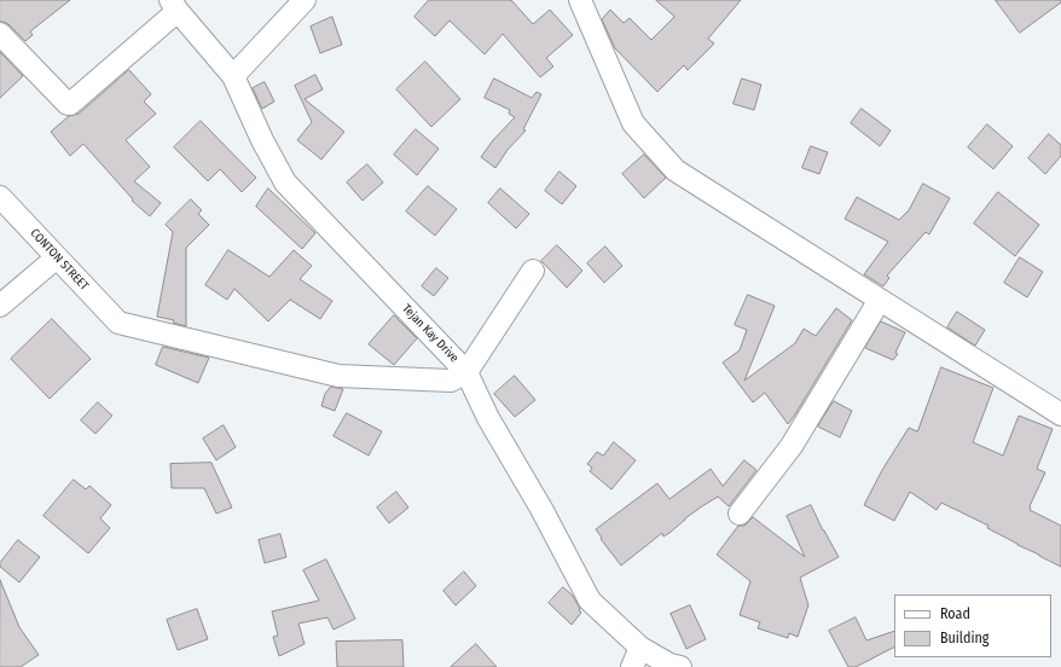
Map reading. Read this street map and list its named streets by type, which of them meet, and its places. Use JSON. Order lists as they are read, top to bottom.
{
  "streets": {
    "street": ["CONTON STREET", "Tejan Kay Drive"]
  },
  "crossings": [
    ["CONTON STREET", "Tejan Kay Drive"]
  ],
  "legend": ["Road", "Building"]
}
